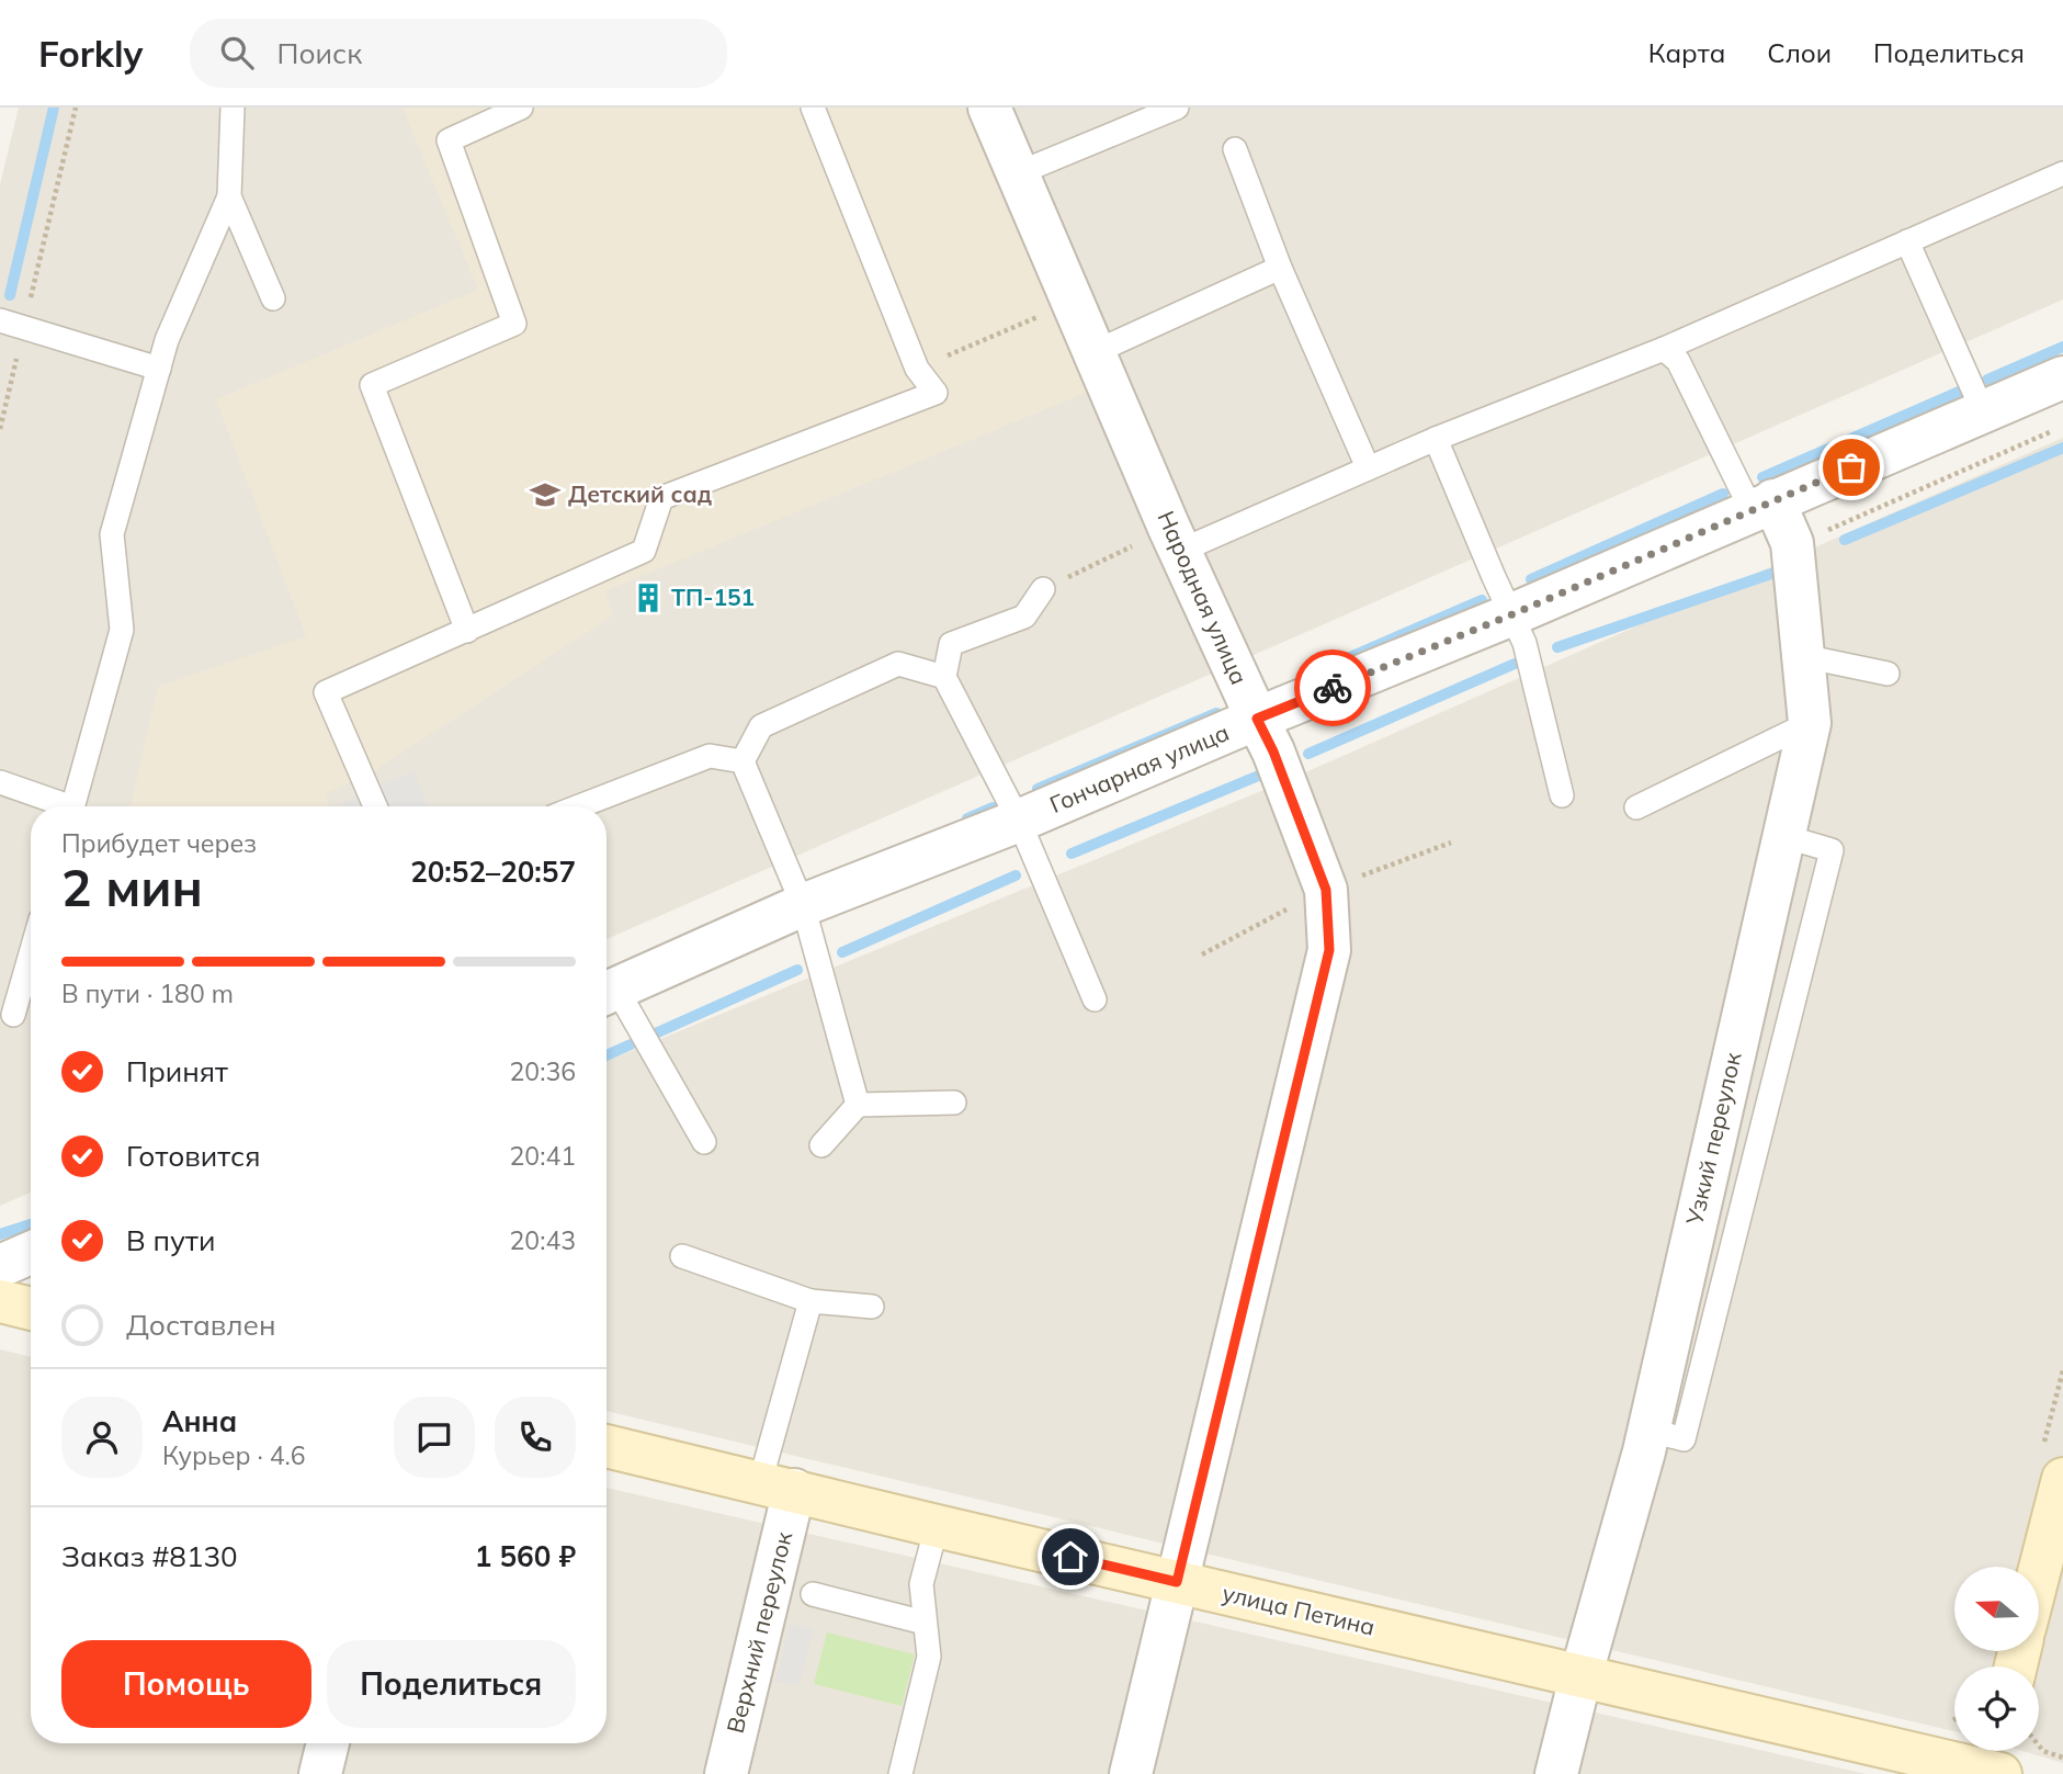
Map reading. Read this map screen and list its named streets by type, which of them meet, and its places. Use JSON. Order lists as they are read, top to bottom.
{
  "streets": {
    "street": [
      "Народная улица",
      "Гончарная улица",
      "Узкий переулок",
      "улица Петина",
      "Верхний переулок"
    ]
  },
  "crossings": [
    ["Народная улица", "Гончарная улица"],
    ["Народная улица", "улица Петина"],
    ["Гончарная улица", "Узкий переулок"],
    ["Узкий переулок", "улица Петина"],
    ["улица Петина", "Верхний переулок"]
  ],
  "places": {
    "school or university": ["Детский сад"],
    "building": ["ТП-151"]
  },
  "north": "left",
  "page": {
    "header": "Forkly",
    "search": "Поиск",
    "nav": ["Карта", "Слои", "Поделиться"],
    "heading": ["2 мин", "Прибудет через", "20:52–20:57"],
    "panel": [
      "Анна",
      "Курьер · 4.6",
      "Заказ #8130",
      "1 560 ₽"
    ],
    "bar": "В пути · 180 m",
    "list": [
      ["Принят", "20:36"],
      ["Готовится", "20:41"],
      ["В пути", "20:43"],
      "Доставлен"
    ],
    "buttons": ["Помощь", "Поделиться"]
  }
}
